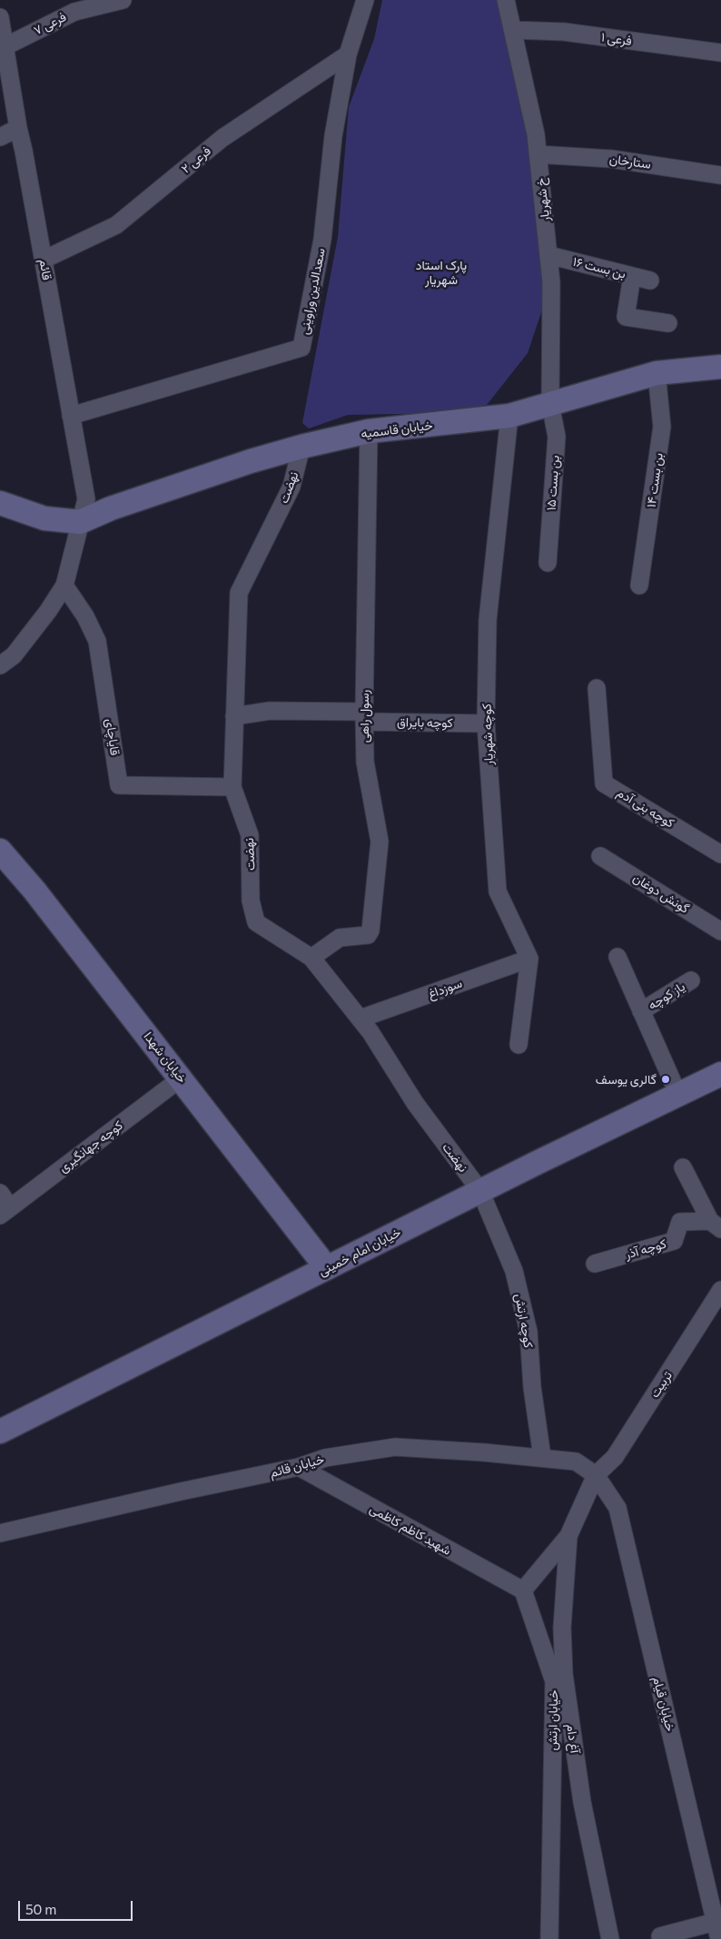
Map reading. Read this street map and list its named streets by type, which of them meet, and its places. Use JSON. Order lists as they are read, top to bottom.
{
  "streets": {
    "street": [
      "فرعی ۷",
      "فرعی ۱",
      "فرعی ۲",
      "ستارخان",
      "خ شهریار",
      "بن بست ۱۶",
      "قائم",
      "سعدالدین وراوینی",
      "خیابان قاسمیه",
      "بن بست ۱۴",
      "بن بست ۱۵",
      "نهضت",
      "رسول راهی",
      "کوچه بایراق",
      "کوچه شهریار",
      "قایاچای",
      "کوچه بنی آدم",
      "گونش دوغان",
      "سوزداغ",
      "یاز کوچه",
      "خیابان شهدا",
      "کوچه جهانگیری",
      "کوچه آذر",
      "خیابان امام خمینی",
      "کوچه ارتش",
      "تربیت",
      "خیابان قائم",
      "شهید کاظم کاظمی",
      "خیابان قیام",
      "خیابان ارتش",
      "آغ دام"
    ]
  },
  "crossings": [
    ["فرعی ۷", "قائم"],
    ["فرعی ۱", "خ شهریار"],
    ["فرعی ۲", "قائم"],
    ["فرعی ۲", "سعدالدین وراوینی"],
    ["ستارخان", "خ شهریار"],
    ["خ شهریار", "بن بست ۱۶"],
    ["خ شهریار", "خیابان قاسمیه"],
    ["خ شهریار", "بن بست ۱۵"],
    ["قائم", "سعدالدین وراوینی"],
    ["قائم", "خیابان قاسمیه"],
    ["قائم", "قایاچای"],
    ["خیابان قاسمیه", "بن بست ۱۴"],
    ["خیابان قاسمیه", "بن بست ۱۵"],
    ["خیابان قاسمیه", "نهضت"],
    ["خیابان قاسمیه", "رسول راهی"],
    ["خیابان قاسمیه", "کوچه شهریار"],
    ["نهضت", "رسول راهی"],
    ["نهضت", "کوچه بایراق"],
    ["نهضت", "قایاچای"],
    ["نهضت", "سوزداغ"],
    ["نهضت", "خیابان امام خمینی"],
    ["نهضت", "کوچه ارتش"],
    ["رسول راهی", "کوچه بایراق"],
    ["کوچه بایراق", "کوچه شهریار"],
    ["کوچه شهریار", "سوزداغ"],
    ["خیابان شهدا", "کوچه جهانگیری"],
    ["خیابان شهدا", "خیابان امام خمینی"],
    ["خیابان امام خمینی", "کوچه ارتش"],
    ["کوچه ارتش", "خیابان قائم"],
    ["تربیت", "خیابان قائم"],
    ["تربیت", "خیابان قیام"],
    ["خیابان قائم", "شهید کاظم کاظمی"],
    ["خیابان قائم", "خیابان قیام"],
    ["شهید کاظم کاظمی", "خیابان ارتش"]
  ],
  "parks": ["پارک استاد شهریار"],
  "places": ["گالری یوسف"],
  "scale_bar": "50 m"
}
